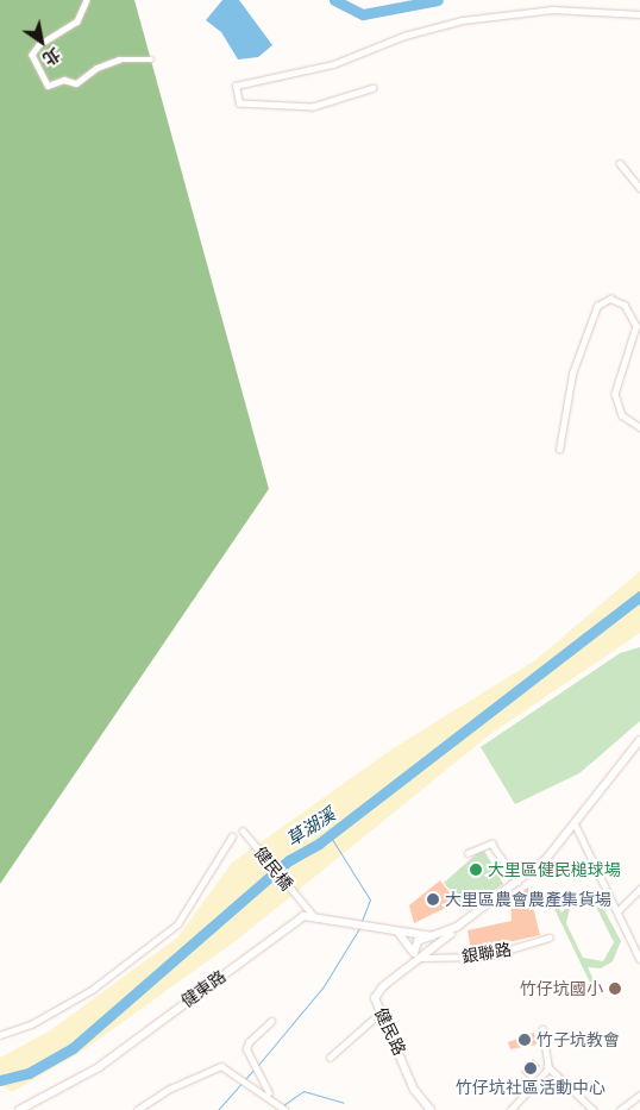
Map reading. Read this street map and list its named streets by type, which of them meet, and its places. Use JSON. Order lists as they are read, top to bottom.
{
  "streets": {
    "street": [
      "健民橋",
      "銀聯路",
      "健東路",
      "健民路"
    ]
  },
  "crossings": [
    ["健民橋", "健東路"],
    ["銀聯路", "健東路"],
    ["健東路", "健民路"]
  ],
  "water": ["草湖溪"],
  "places": [
    "大里區健民槌球場",
    "大里區農會農產集貨場",
    "竹仔坑國小",
    "竹子坑教會",
    "竹仔坑社區活動中心"
  ],
  "north": "bottom right"
}
